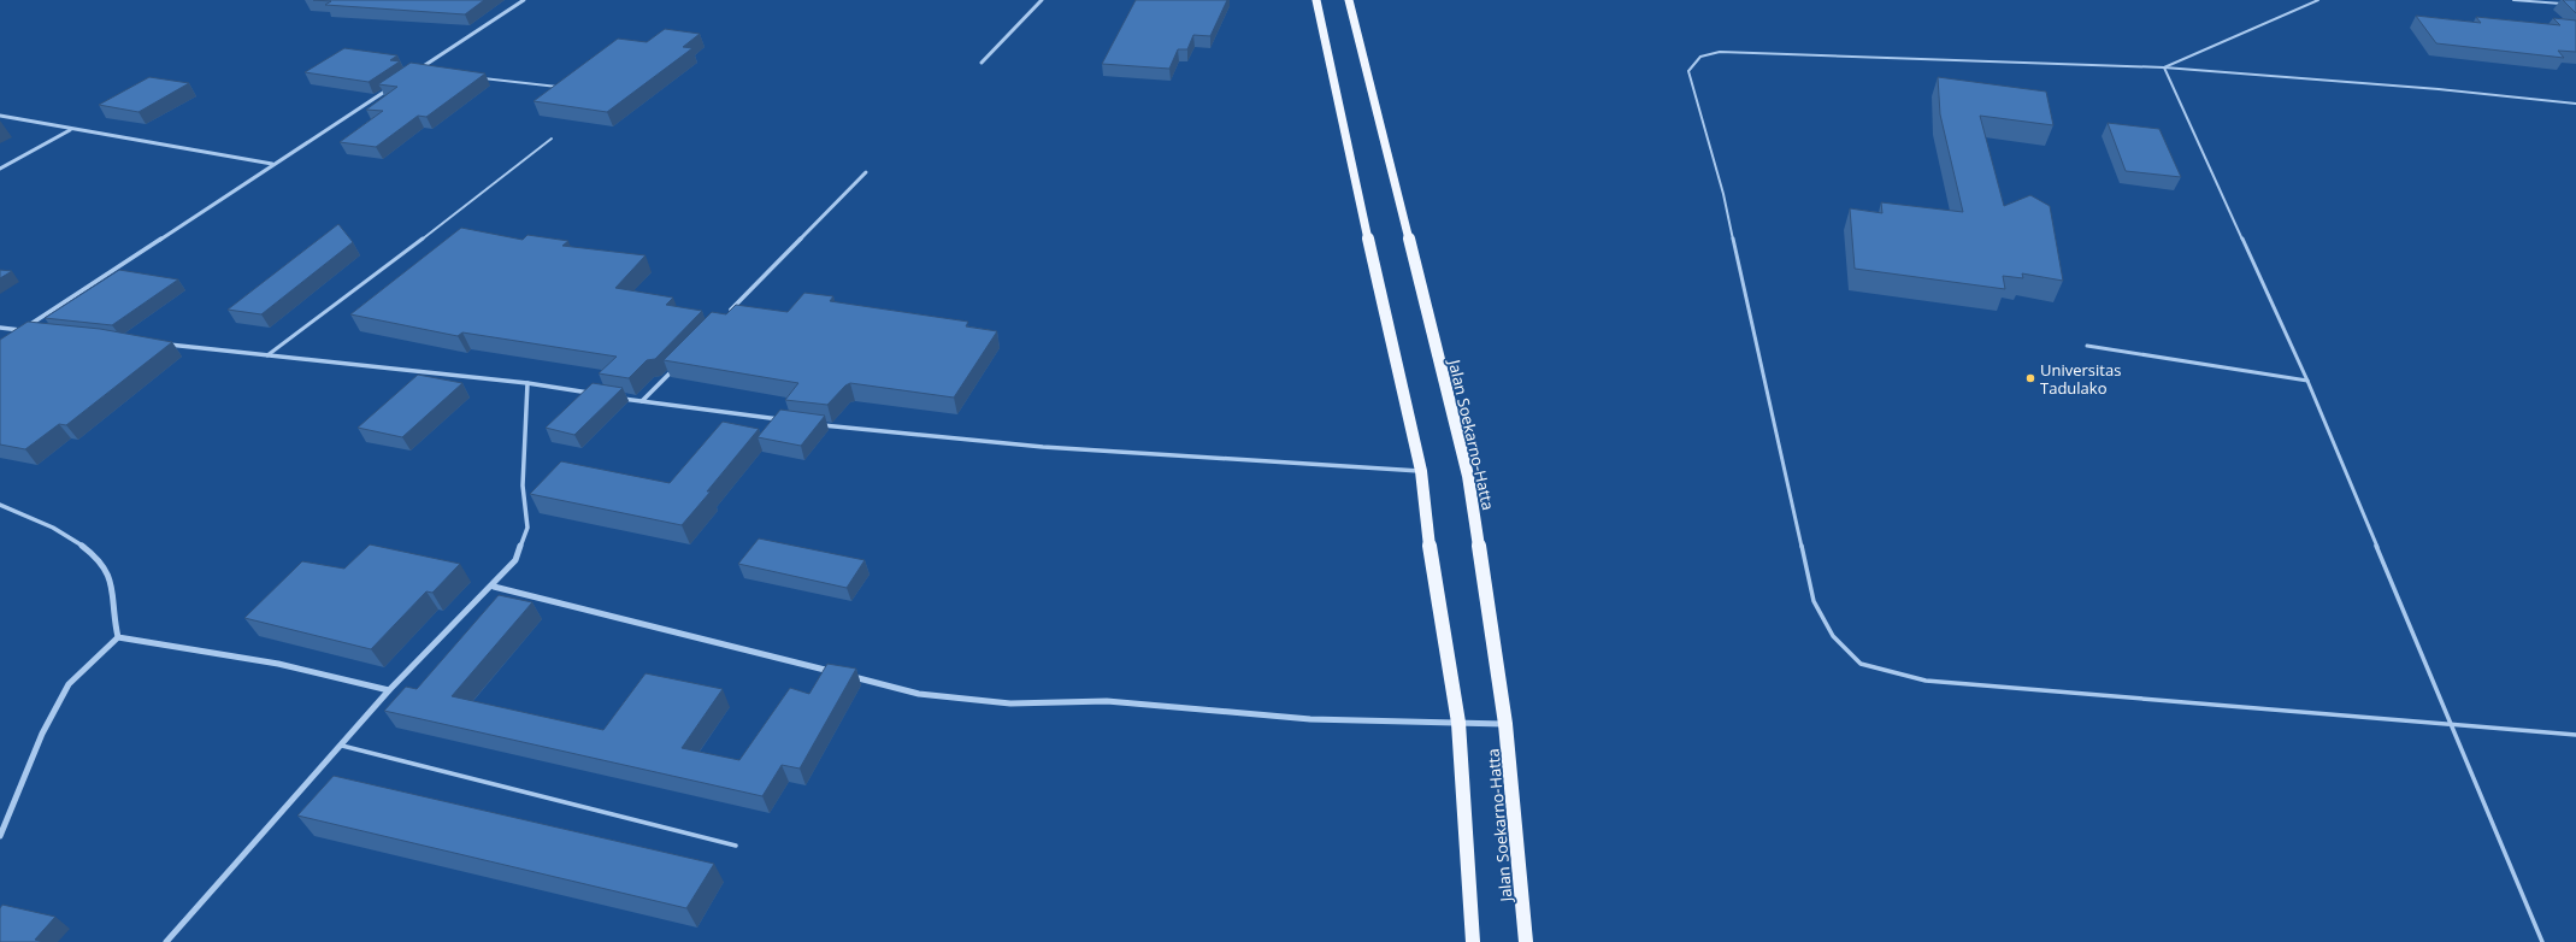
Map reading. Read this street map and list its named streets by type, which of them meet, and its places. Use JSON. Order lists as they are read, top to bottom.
{
  "streets": {
    "main road": ["Jalan Soekarno-Hatta"]
  },
  "places": ["Universitas Tadulako"]
}
